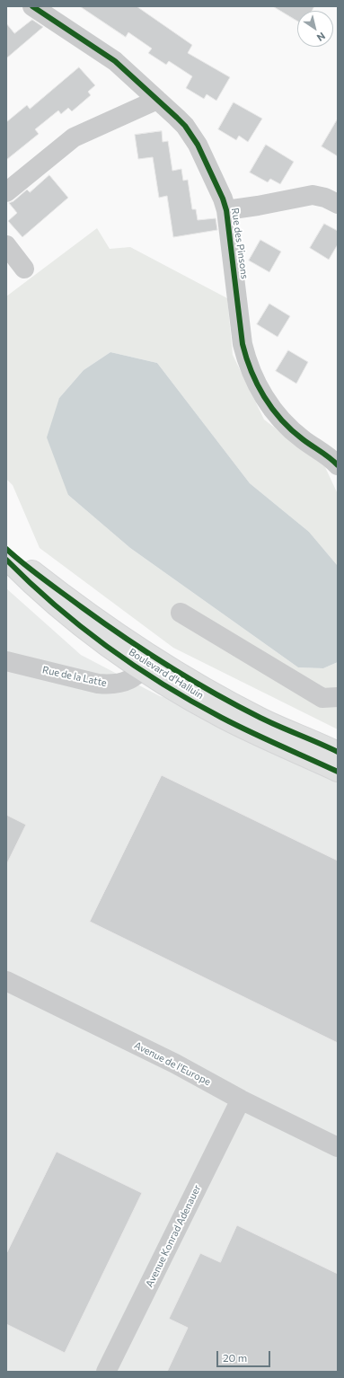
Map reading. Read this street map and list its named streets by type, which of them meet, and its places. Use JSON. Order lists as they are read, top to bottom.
{
  "streets": {
    "main road": ["Boulevard d'Halluin"],
    "street": [
      "Rue des Pinsons",
      "Rue de la Latte",
      "Avenue de l'Europe",
      "Avenue Konrad Adenauer"
    ]
  },
  "crossings": [
    ["Boulevard d'Halluin", "Rue de la Latte"],
    ["Avenue de l'Europe", "Avenue Konrad Adenauer"]
  ],
  "scale_bar": "20 m",
  "north": "bottom right"
}
